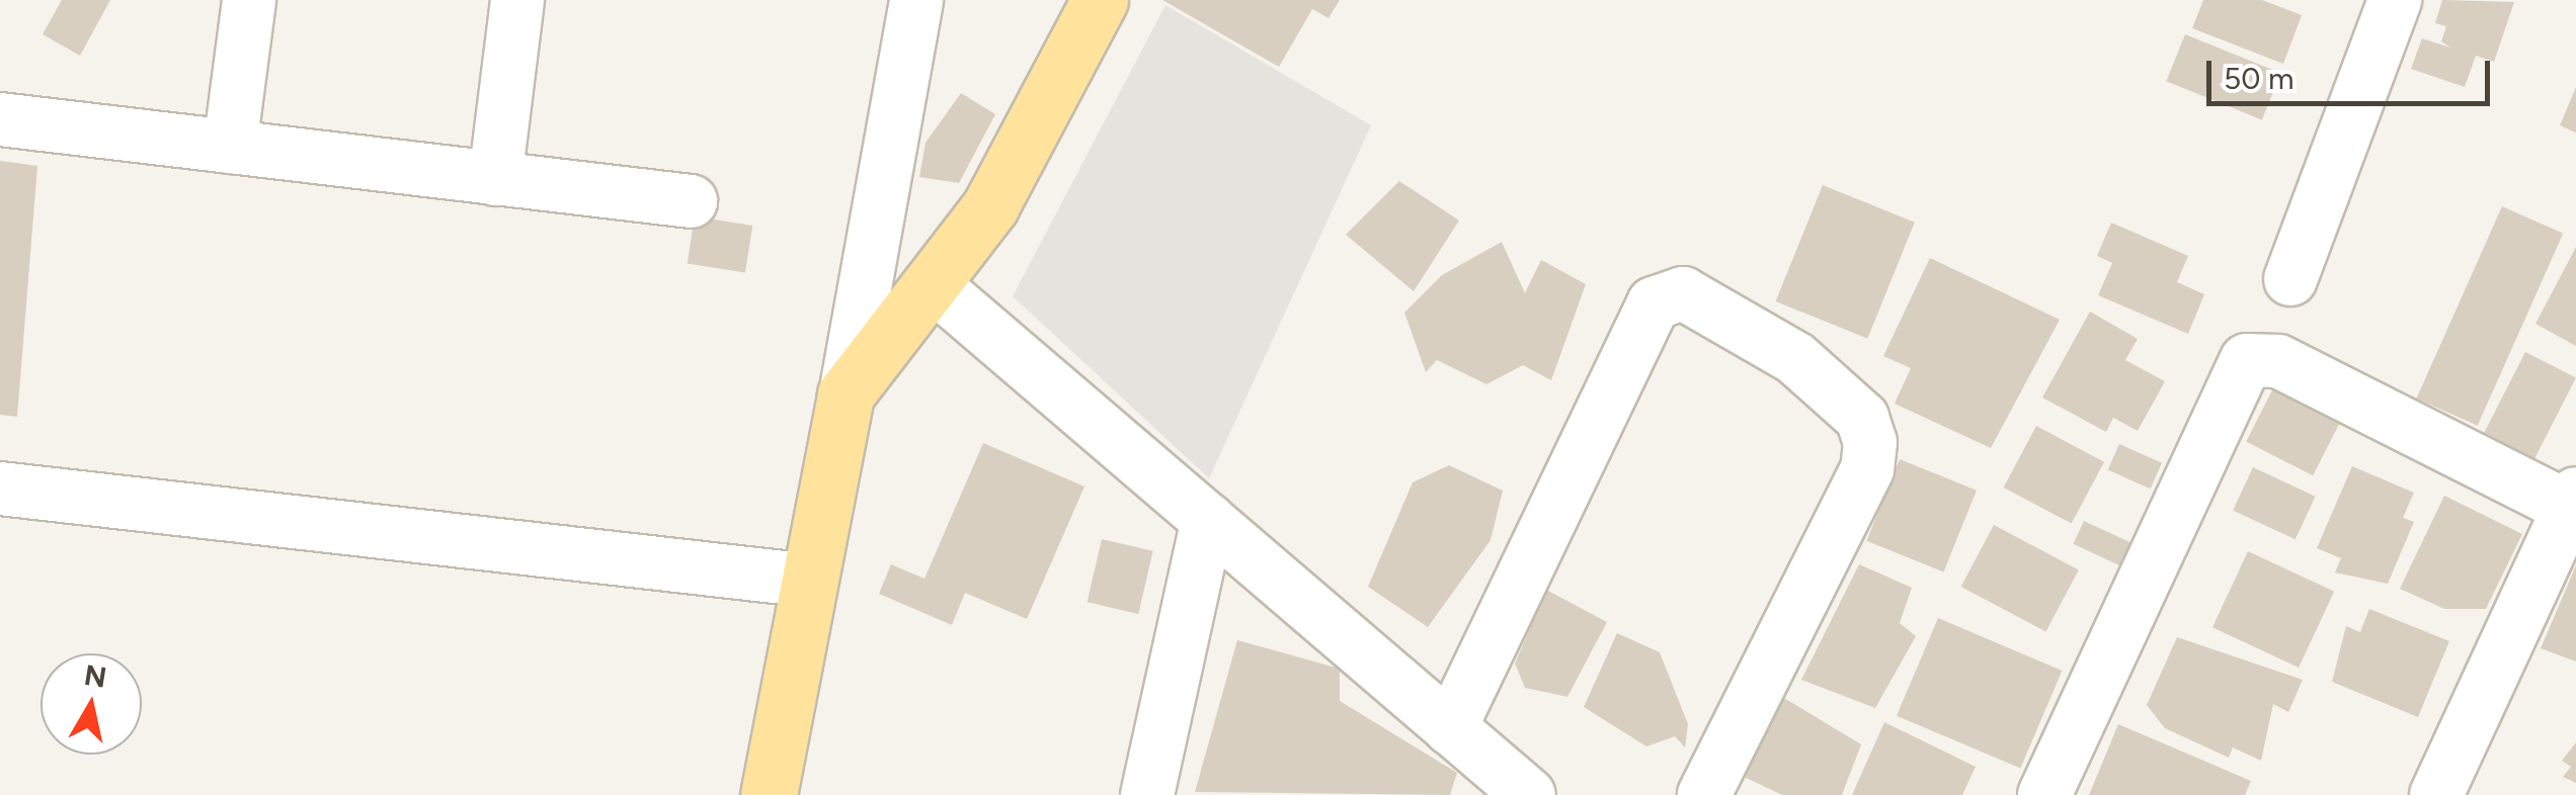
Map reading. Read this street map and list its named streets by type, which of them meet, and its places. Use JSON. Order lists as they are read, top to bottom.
{
  "scale_bar": "50 m",
  "north": "top"
}
